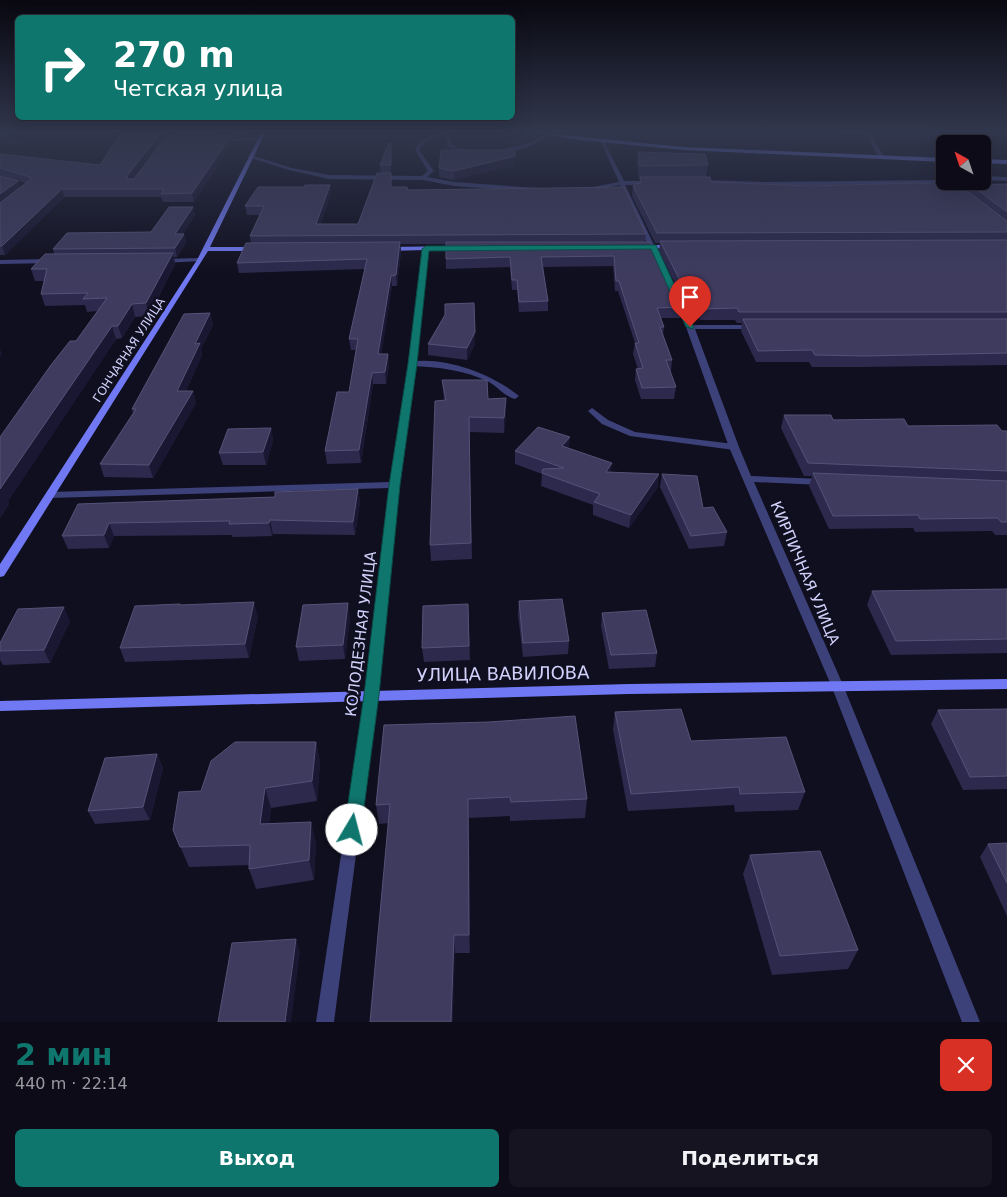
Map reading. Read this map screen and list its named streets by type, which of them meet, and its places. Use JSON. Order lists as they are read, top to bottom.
{
  "streets": {
    "street": [
      "ГОНЧАРНАЯ УЛИЦА",
      "КИРПИЧНАЯ УЛИЦА",
      "КОЛОДЕЗНАЯ УЛИЦА",
      "УЛИЦА ВАВИЛОВА"
    ]
  },
  "crossings": [
    ["КИРПИЧНАЯ УЛИЦА", "УЛИЦА ВАВИЛОВА"],
    ["КОЛОДЕЗНАЯ УЛИЦА", "УЛИЦА ВАВИЛОВА"]
  ],
  "north": "top left",
  "page": {
    "turn": ["270 m", "Четская улица"],
    "heading": ["2 мин", "440 m · 22:14"],
    "buttons": ["Выход", "Поделиться"]
  }
}
